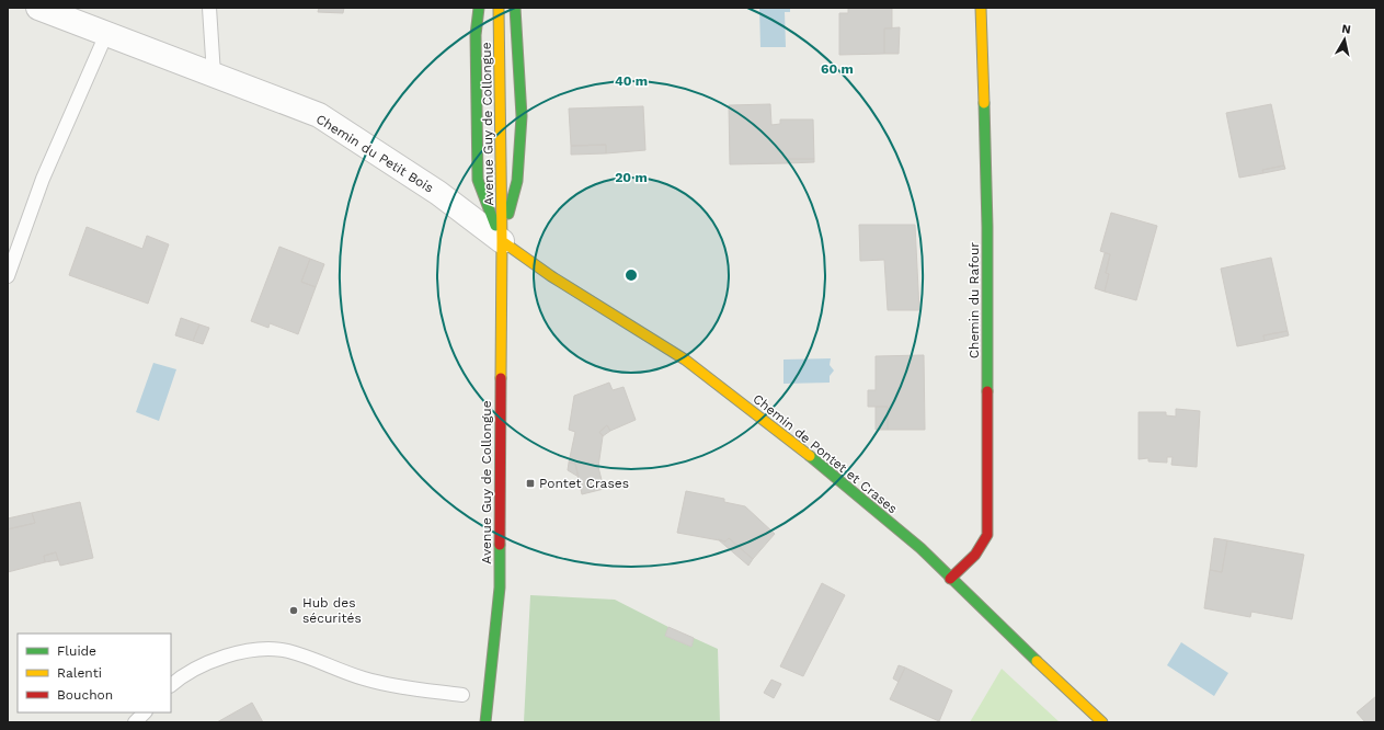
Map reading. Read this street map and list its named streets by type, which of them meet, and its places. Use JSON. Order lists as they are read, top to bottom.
{
  "streets": {
    "main road": ["Avenue Guy de Collongue", "Chemin du Rafour", "Chemin de Pontet et Crases"],
    "street": ["Chemin du Petit Bois"]
  },
  "crossings": [
    ["Avenue Guy de Collongue", "Chemin du Petit Bois"],
    ["Avenue Guy de Collongue", "Chemin de Pontet et Crases"],
    ["Chemin du Petit Bois", "Chemin de Pontet et Crases"],
    ["Chemin du Rafour", "Chemin de Pontet et Crases"]
  ],
  "places": {
    "transit": ["Pontet Crases"],
    "other": ["Hub des sécurités"]
  },
  "legend": ["Fluide", "Ralenti", "Bouchon"],
  "north": "top",
  "rings": ["60 m", "40 m", "20 m"]
}
